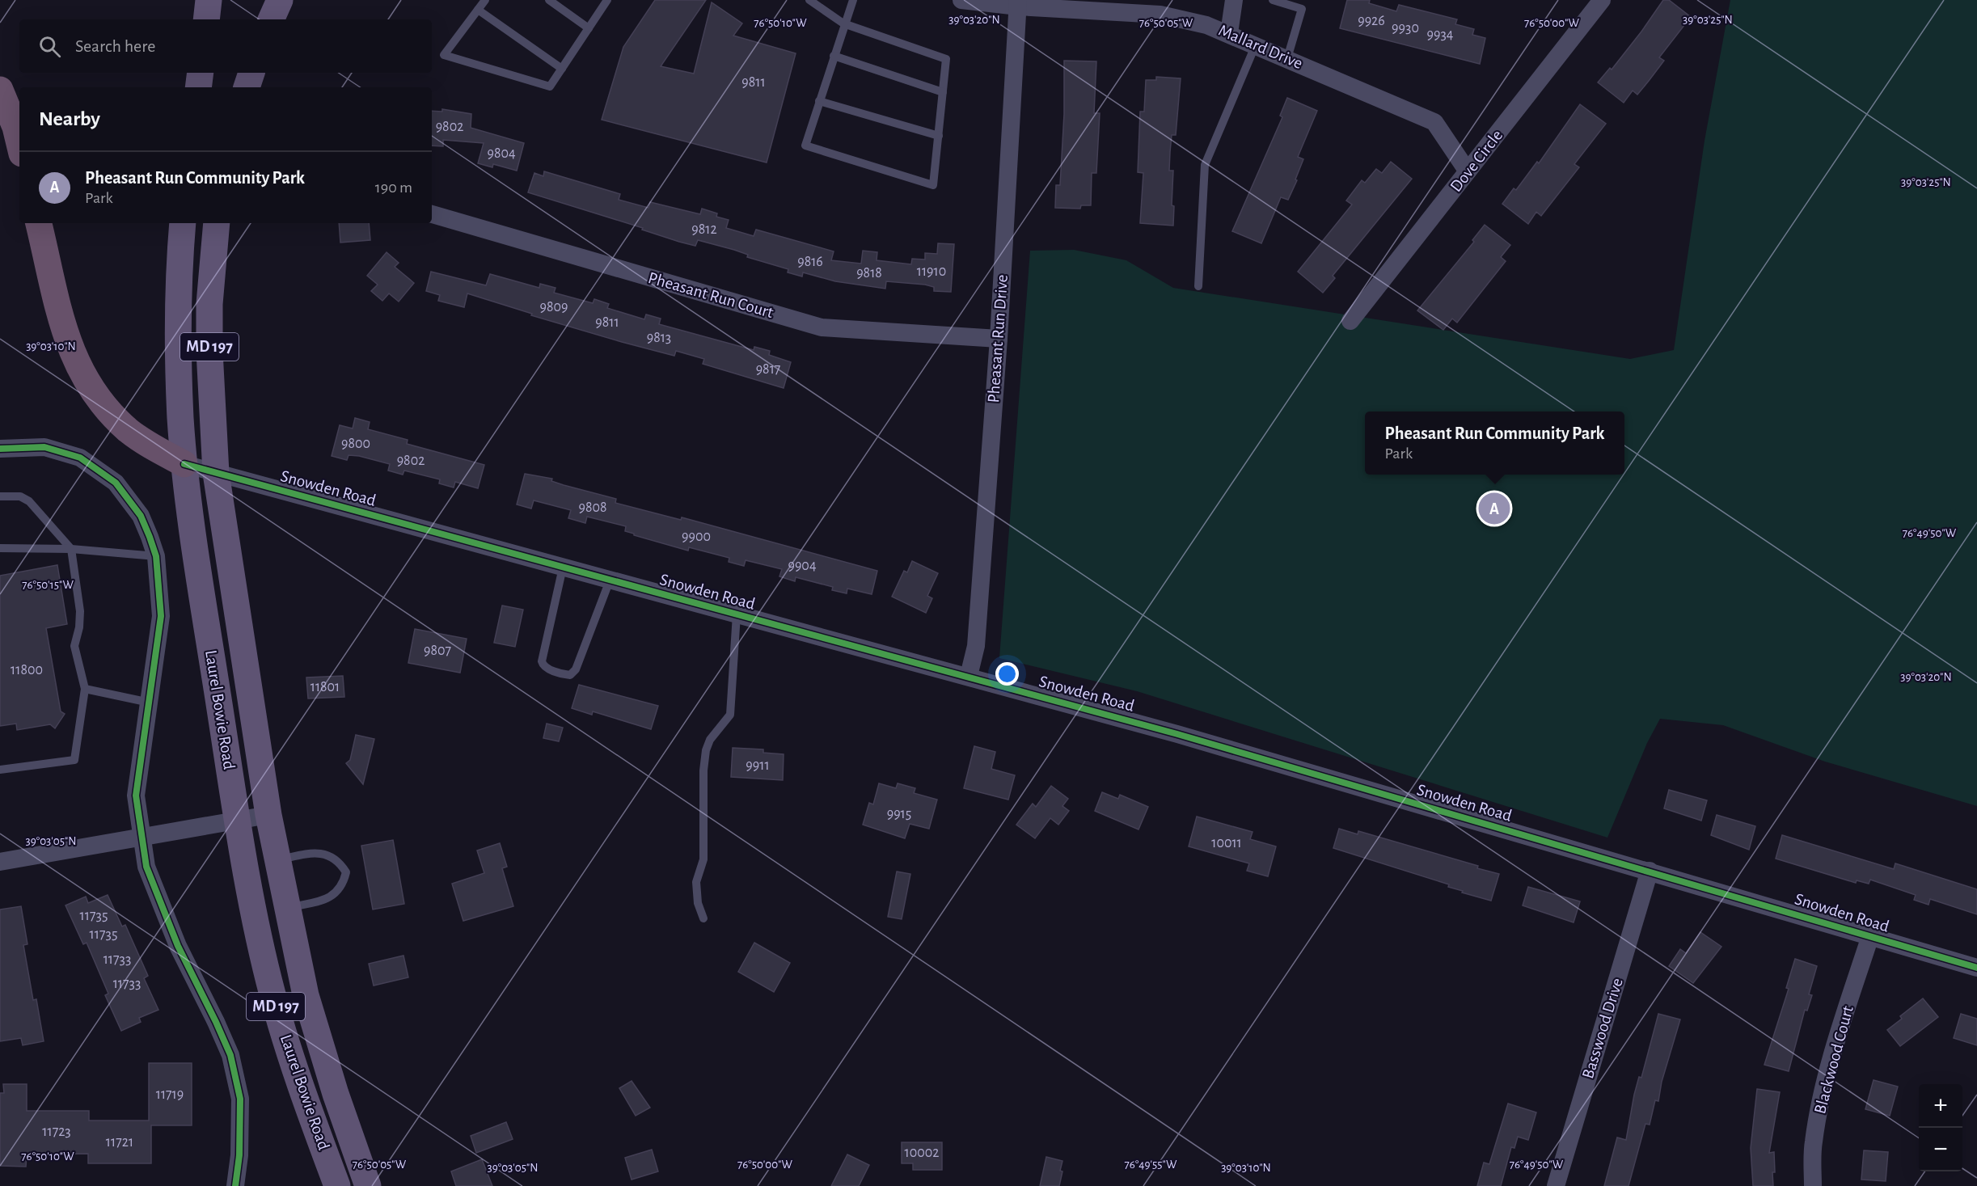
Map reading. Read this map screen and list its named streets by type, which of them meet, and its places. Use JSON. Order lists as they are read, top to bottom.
{
  "streets": {
    "main road": ["MD 197", "Laurel Bowie Road"],
    "street": [
      "Mallard Drive",
      "Dove Circle",
      "Pheasant Run Court",
      "Pheasant Run Drive",
      "Snowden Road",
      "Basswood Drive",
      "Blackwood Court"
    ]
  },
  "crossings": [
    ["Mallard Drive", "Dove Circle"],
    ["Mallard Drive", "Pheasant Run Drive"],
    ["Pheasant Run Court", "Pheasant Run Drive"],
    ["Pheasant Run Drive", "Snowden Road"],
    ["Snowden Road", "Laurel Bowie Road"],
    ["Snowden Road", "Basswood Drive"],
    ["Snowden Road", "Blackwood Court"]
  ],
  "house_numbers": [
    "9926",
    "9930",
    "9934",
    "9811",
    "9802",
    "9804",
    "9812",
    "9816",
    "11910",
    "9818",
    "9809",
    "9811",
    "9813",
    "9817",
    "9800",
    "9802",
    "9808",
    "9900",
    "9904",
    "9807",
    "11800",
    "11801",
    "9911",
    "9915",
    "10011",
    "11735",
    "11735",
    "11733",
    "11733",
    "11719",
    "11723",
    "11721",
    "10002"
  ],
  "page": {
    "search": "Search here",
    "heading": "Nearby",
    "list": [
      {
        "mark": "A",
        "name": "Pheasant Run Community Park",
        "note": "Park",
        "value": "190 m"
      }
    ],
    "popup": ["Pheasant Run Community Park", "Park"],
    "pins": "A",
    "map_buttons": ["+", "−"]
  },
  "coordinates": [
    "39°03'25\"N",
    "39°03'20\"N",
    "76°50'10\"W",
    "76°50'05\"W",
    "76°50'00\"W",
    "39°03'10\"N",
    "76°49'50\"W",
    "76°50'15\"W",
    "39°03'05\"N",
    "76°49'55\"W"
  ]
}
